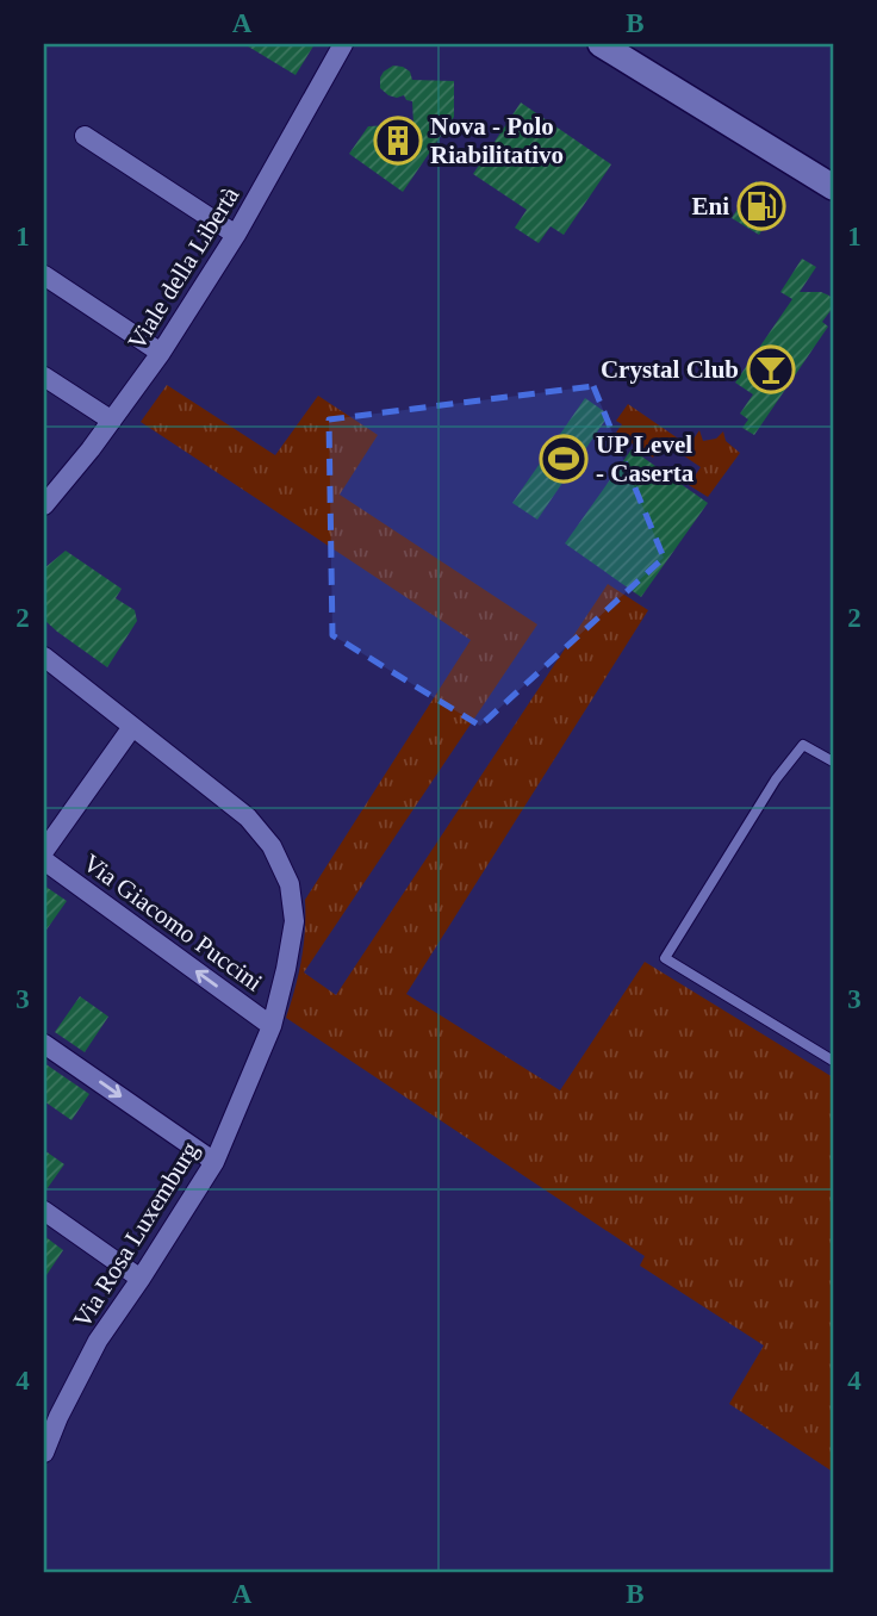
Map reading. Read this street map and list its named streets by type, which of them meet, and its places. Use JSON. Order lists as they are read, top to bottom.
{
  "streets": {
    "street": ["Viale della Libertà", "Via Giacomo Puccini", "Via Rosa Luxemburg"]
  },
  "crossings": [
    ["Via Giacomo Puccini", "Via Rosa Luxemburg"]
  ],
  "places": {
    "building": ["Nova - Polo Riabilitativo"],
    "fuel station": ["Eni"],
    "bar": ["Crystal Club"],
    "sports": ["UP Level - Caserta"]
  },
  "grid": {
    "columns": ["A", "B"],
    "rows": [
      "1",
      "2",
      "3",
      "4"
    ]
  }
}
